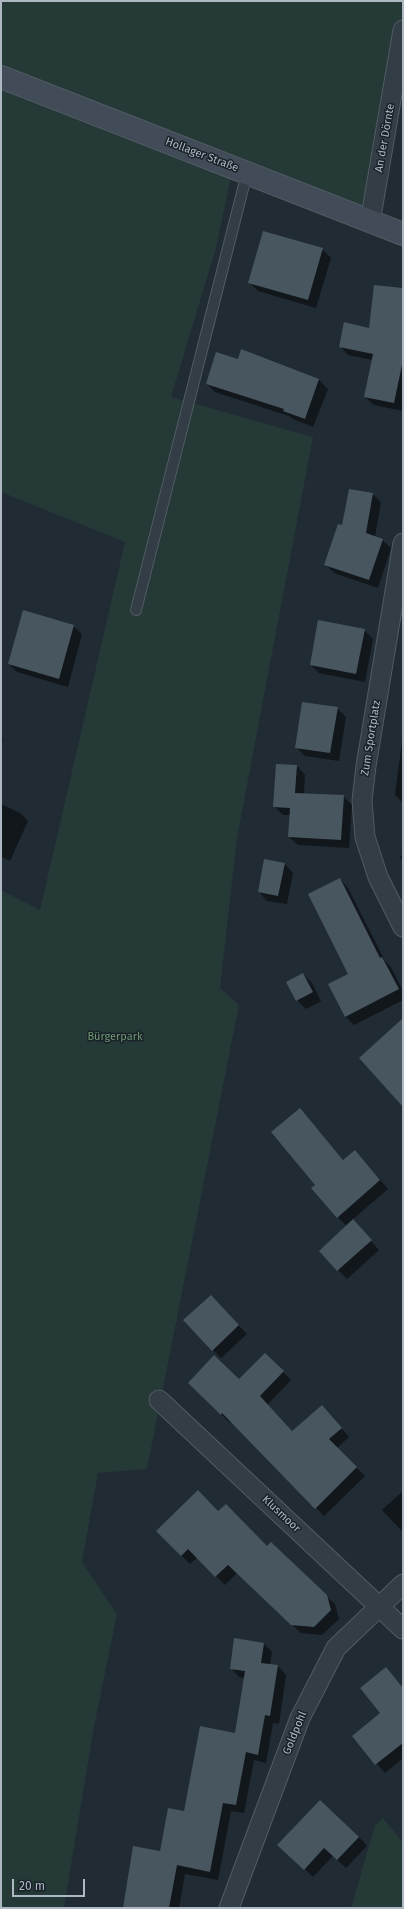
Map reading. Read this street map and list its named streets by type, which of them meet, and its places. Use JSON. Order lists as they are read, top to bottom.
{
  "streets": {
    "street": [
      "An der Dörnte",
      "Hollager Straße",
      "Zum Sportplatz",
      "Klusmoor",
      "Goldpohl"
    ]
  },
  "crossings": [
    ["An der Dörnte", "Hollager Straße"],
    ["Klusmoor", "Goldpohl"]
  ],
  "parks": ["Bürgerpark"],
  "scale_bar": "20 m"
}
